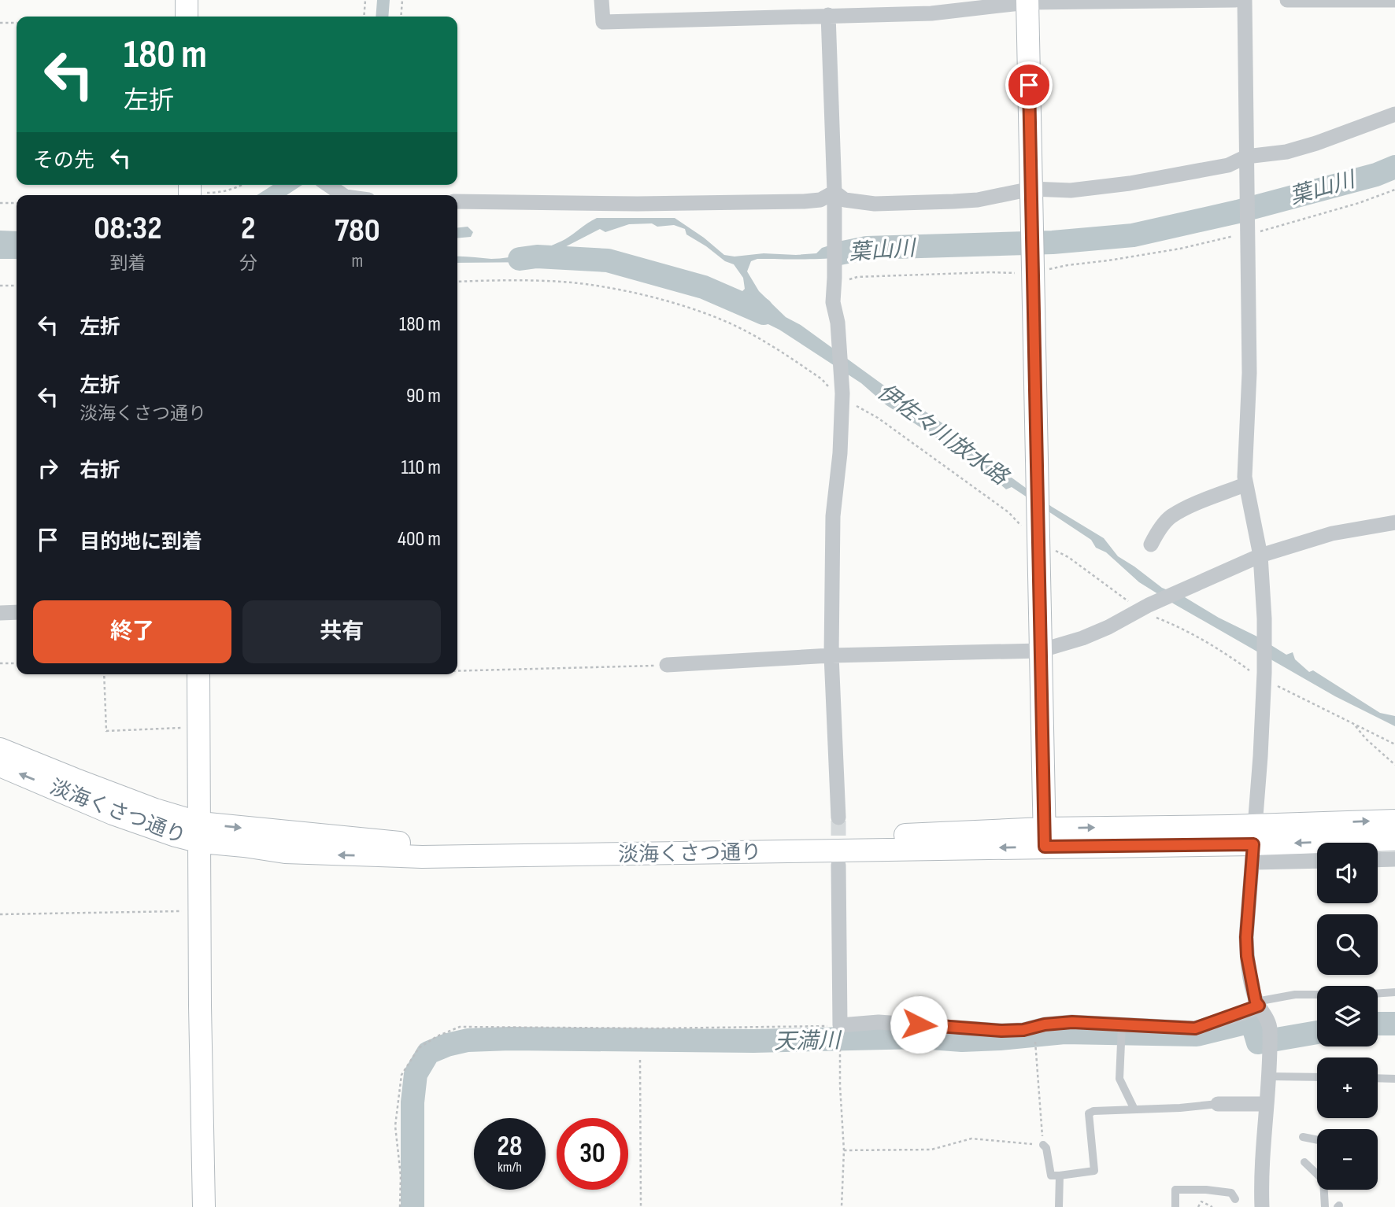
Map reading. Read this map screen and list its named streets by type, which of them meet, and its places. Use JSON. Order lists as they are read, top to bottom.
{
  "streets": {
    "street": ["淡海くさつ通り"]
  },
  "water": ["葉山川", "伊佐々川放水路", "天満川"],
  "page": {
    "turn": ["180 m", "左折"],
    "then": "その先",
    "eta": [
      "08:32",
      "到着",
      "2",
      "分",
      "780",
      "m"
    ],
    "list": [
      {
        "name": "左折",
        "value": "180 m"
      },
      {
        "name": "左折",
        "note": "淡海くさつ通り",
        "value": "90 m"
      },
      {
        "name": "右折",
        "value": "110 m"
      },
      {
        "name": "目的地に到着",
        "value": "400 m"
      }
    ],
    "buttons": ["終了", "共有"],
    "map_buttons": ["+", "−"],
    "speed": "28 km/h",
    "limit": "30"
  }
}
